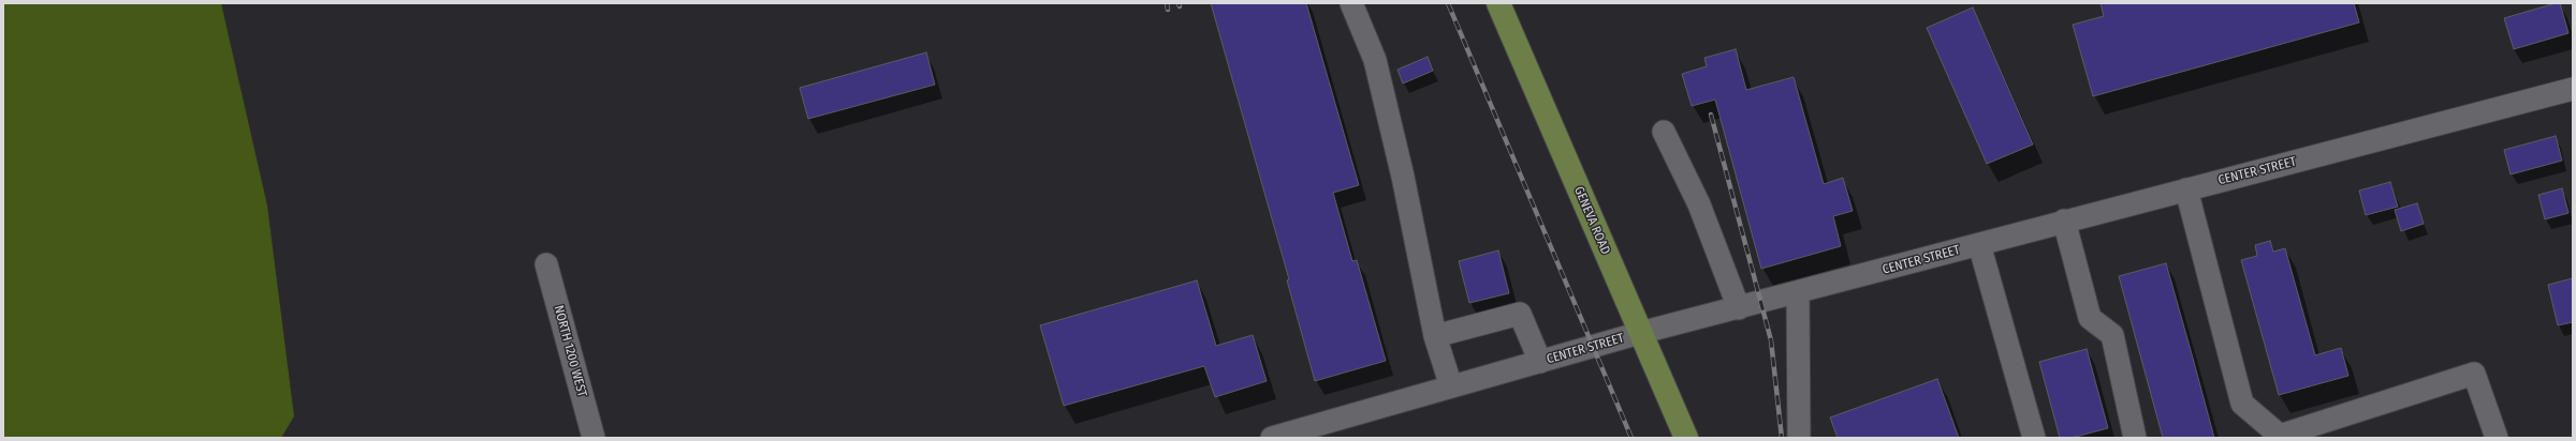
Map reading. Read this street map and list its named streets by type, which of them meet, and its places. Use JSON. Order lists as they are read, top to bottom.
{
  "streets": {
    "main road": ["GENEVA ROAD"],
    "street": ["CENTER STREET", "NORTH 1200 WEST"]
  },
  "crossings": [
    ["CENTER STREET", "GENEVA ROAD"]
  ]
}
